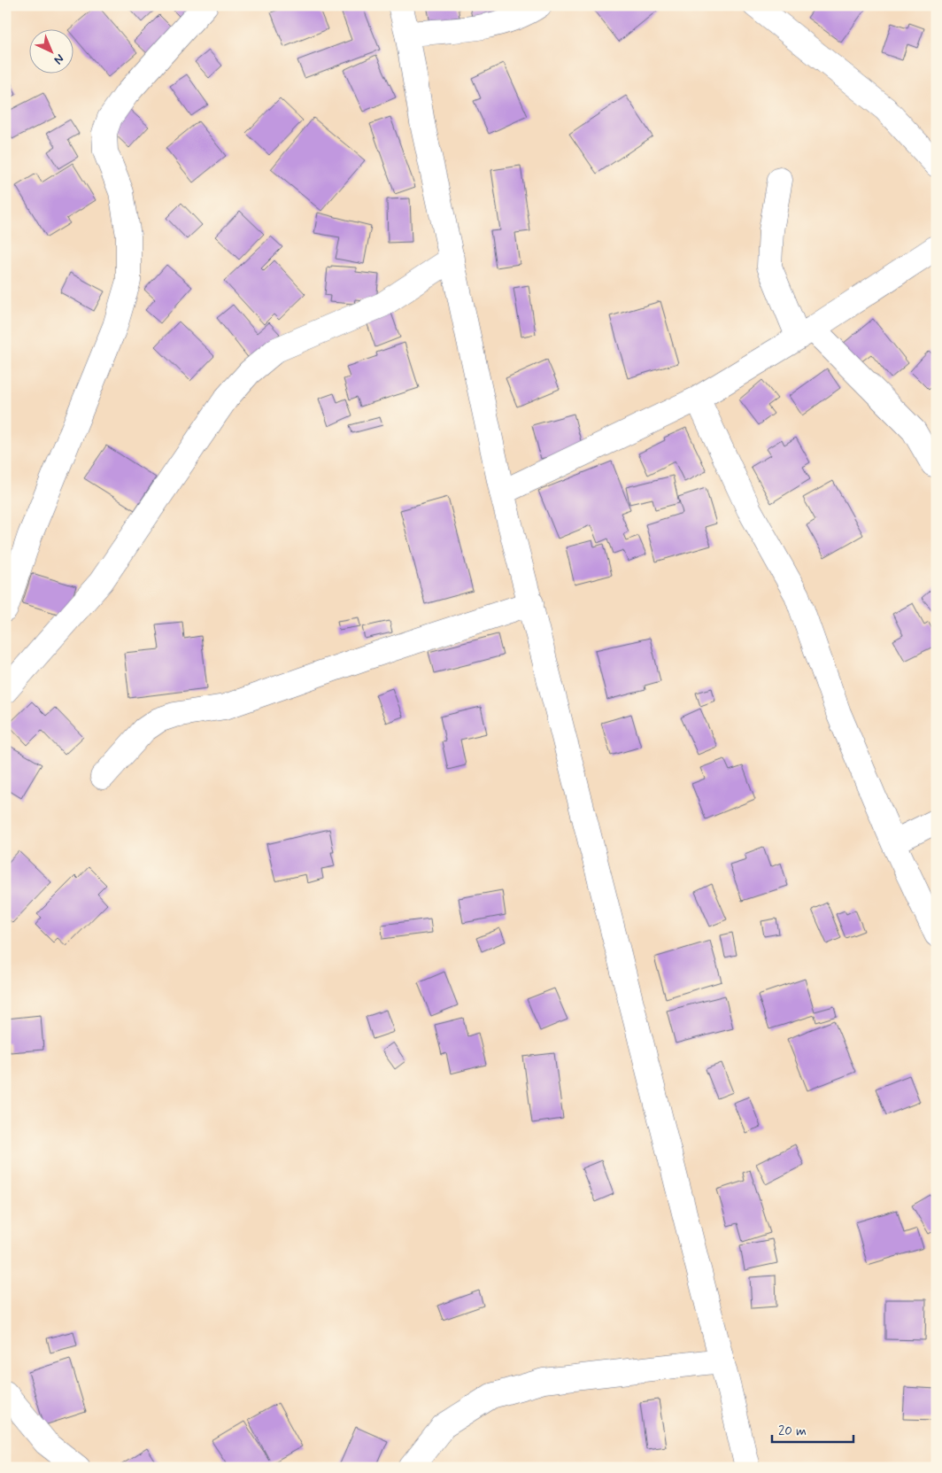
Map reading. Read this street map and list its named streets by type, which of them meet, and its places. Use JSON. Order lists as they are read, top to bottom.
{
  "scale_bar": "20 m",
  "north": "bottom right"
}
